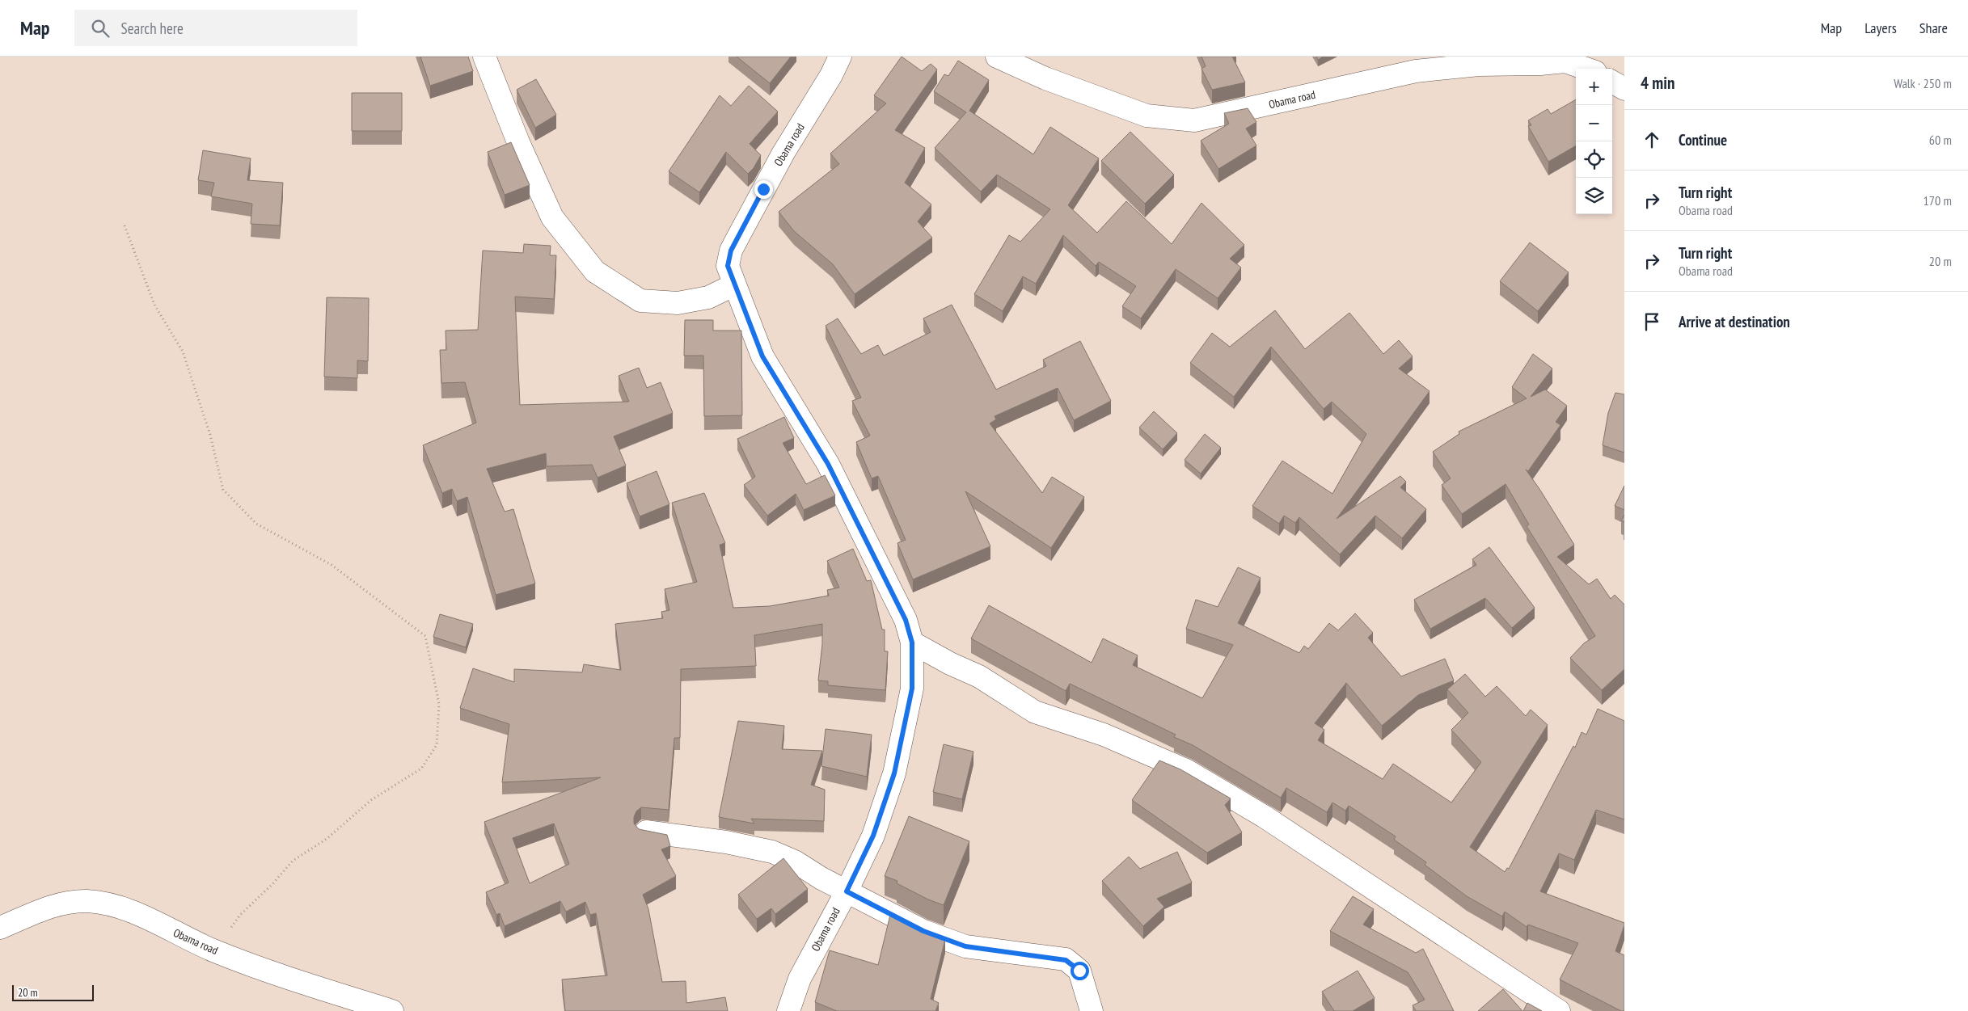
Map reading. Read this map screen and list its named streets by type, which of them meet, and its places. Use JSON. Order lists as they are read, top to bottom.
{
  "streets": {
    "street": ["Obama road"]
  },
  "scale_bar": "20 m",
  "page": {
    "header": "Map",
    "search": "Search here",
    "nav": ["Map", "Layers", "Share"],
    "heading": ["4 min", "Walk · 250 m"],
    "map_buttons": ["+", "−"],
    "list": [
      ["Continue", "60 m"],
      ["Turn right", "Obama road", "170 m"],
      ["Turn right", "Obama road", "20 m"],
      "Arrive at destination"
    ],
    "scale": "20 m"
  }
}
